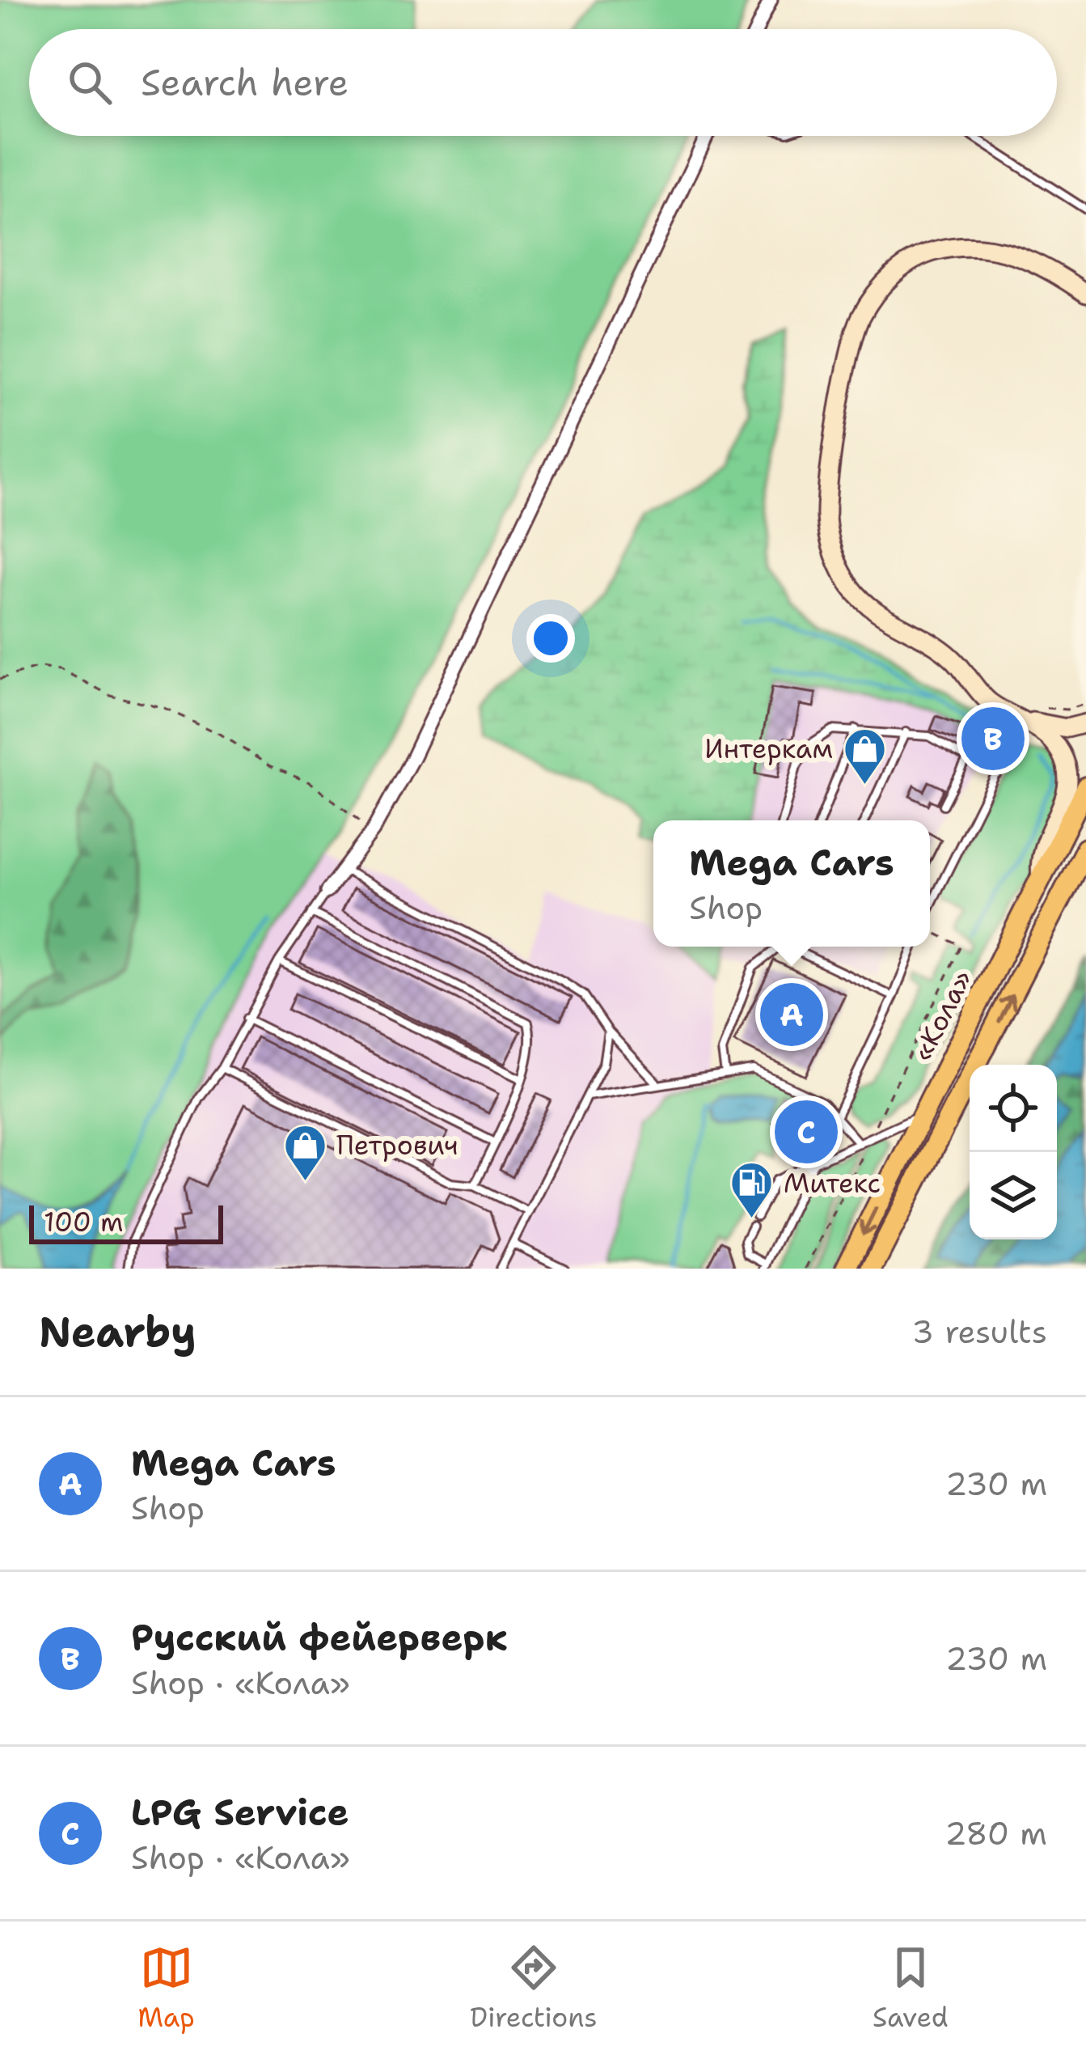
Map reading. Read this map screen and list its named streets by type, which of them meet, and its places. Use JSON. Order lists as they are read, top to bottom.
{
  "streets": {
    "main road": ["«Кола»"]
  },
  "places": {
    "shop": ["Интеркам", "Петрович"],
    "fuel station": ["Митекс"]
  },
  "scale_bar": "100 m",
  "page": {
    "search": "Search here",
    "pins": ["B", "A", "C"],
    "popup": ["Mega Cars", "Shop"],
    "scale": "100 m",
    "heading": ["Nearby", "3 results"],
    "list": [
      {
        "mark": "A",
        "name": "Mega Cars",
        "note": "Shop",
        "value": "230 m"
      },
      {
        "mark": "B",
        "name": "Русский фейерверк",
        "note": "Shop · «Кола»",
        "value": "230 m"
      },
      {
        "mark": "C",
        "name": "LPG Service",
        "note": "Shop · «Кола»",
        "value": "280 m"
      }
    ],
    "nav": ["Map", "Directions", "Saved"]
  }
}
